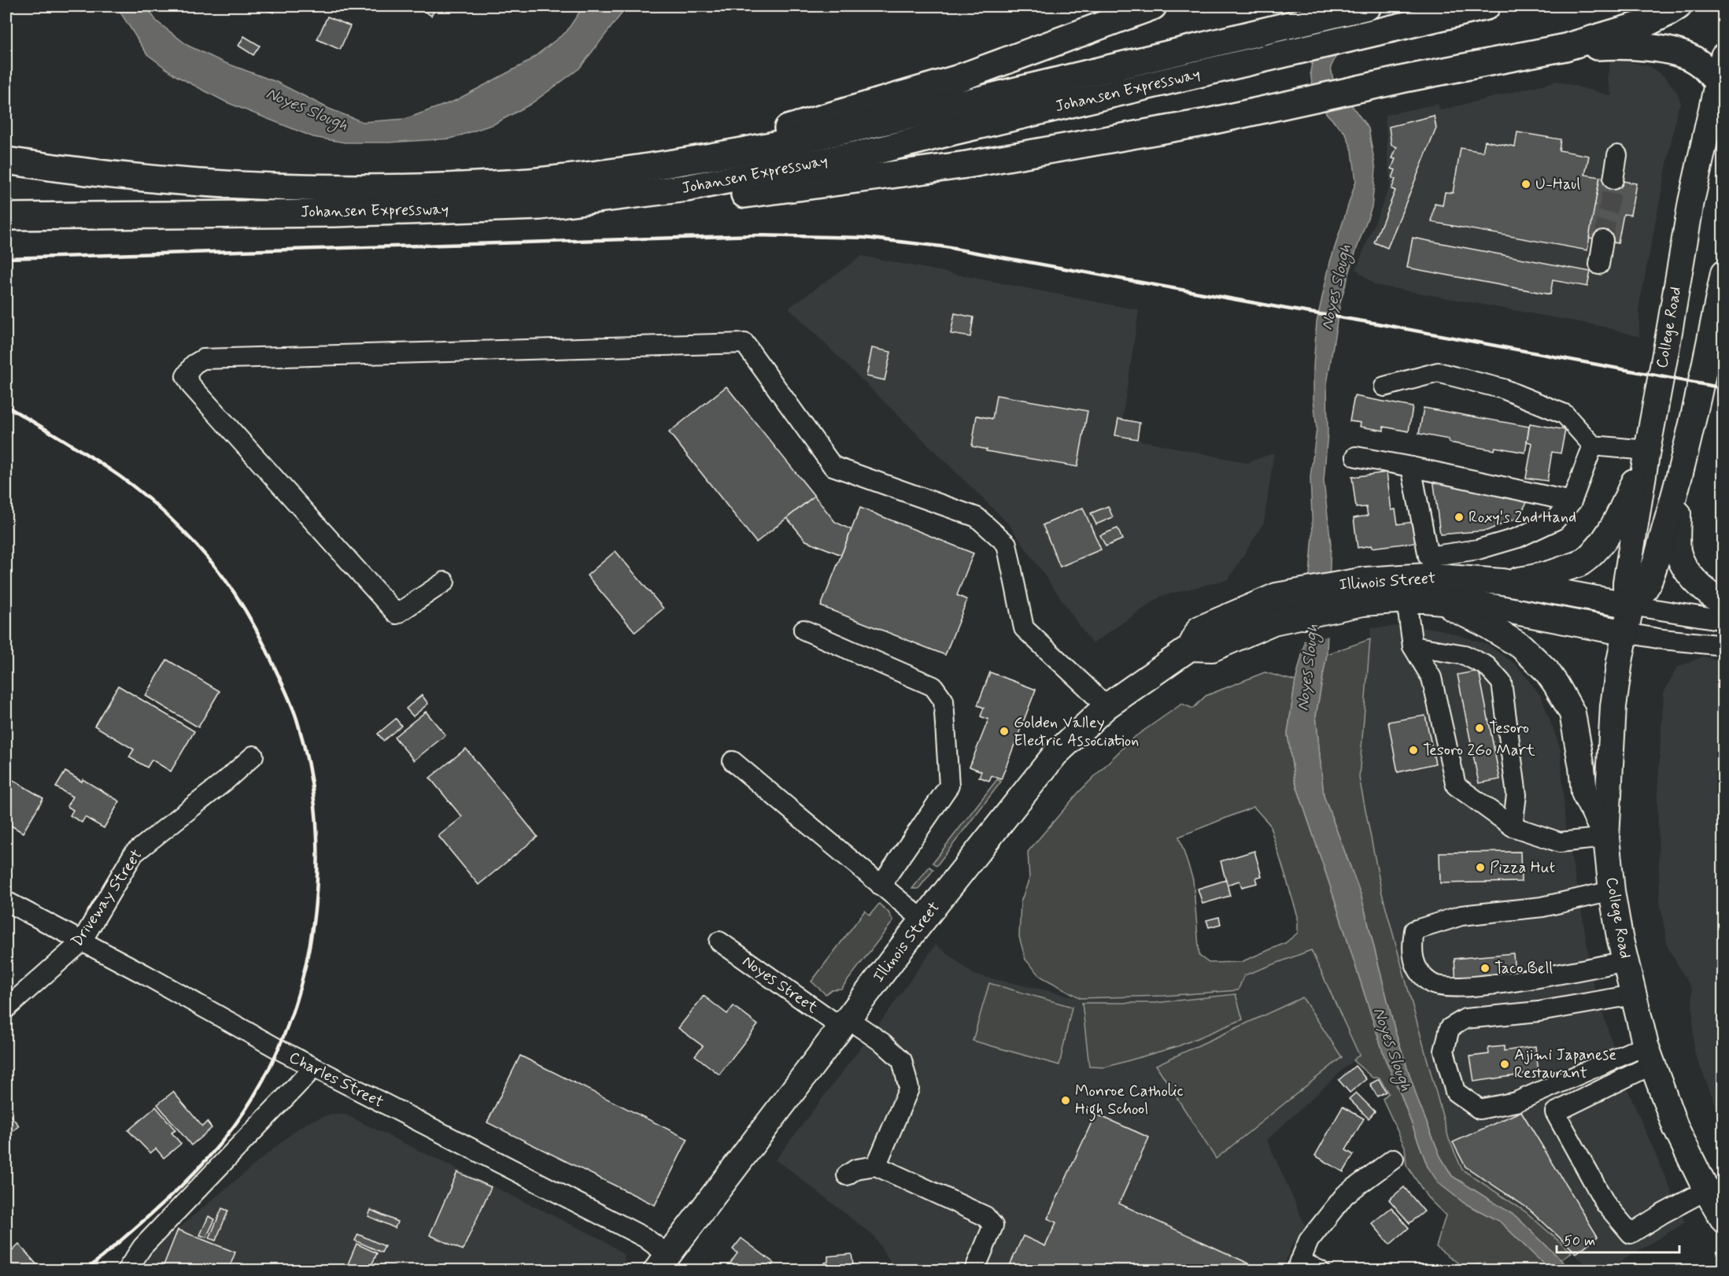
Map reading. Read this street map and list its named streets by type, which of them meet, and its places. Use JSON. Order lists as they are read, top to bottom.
{
  "streets": {
    "highway": ["Johansen Expressway"],
    "main road": ["College Road", "Illinois Street"],
    "street": ["Driveway Street", "Noyes Street", "Charles Street"]
  },
  "crossings": [
    ["College Road", "Illinois Street"],
    ["Illinois Street", "Noyes Street"],
    ["Illinois Street", "Charles Street"],
    ["Driveway Street", "Charles Street"]
  ],
  "water": ["Noyes Slough"],
  "places": [
    "U-Haul",
    "Roxy's 2nd Hand",
    "Tesoro",
    "Golden Valley Electric Association",
    "Tesoro 2Go Mart",
    "Pizza Hut",
    "Taco Bell",
    "Ajimi Japanese Restaurant",
    "Monroe Catholic High School"
  ],
  "scale_bar": "50 m"
}
